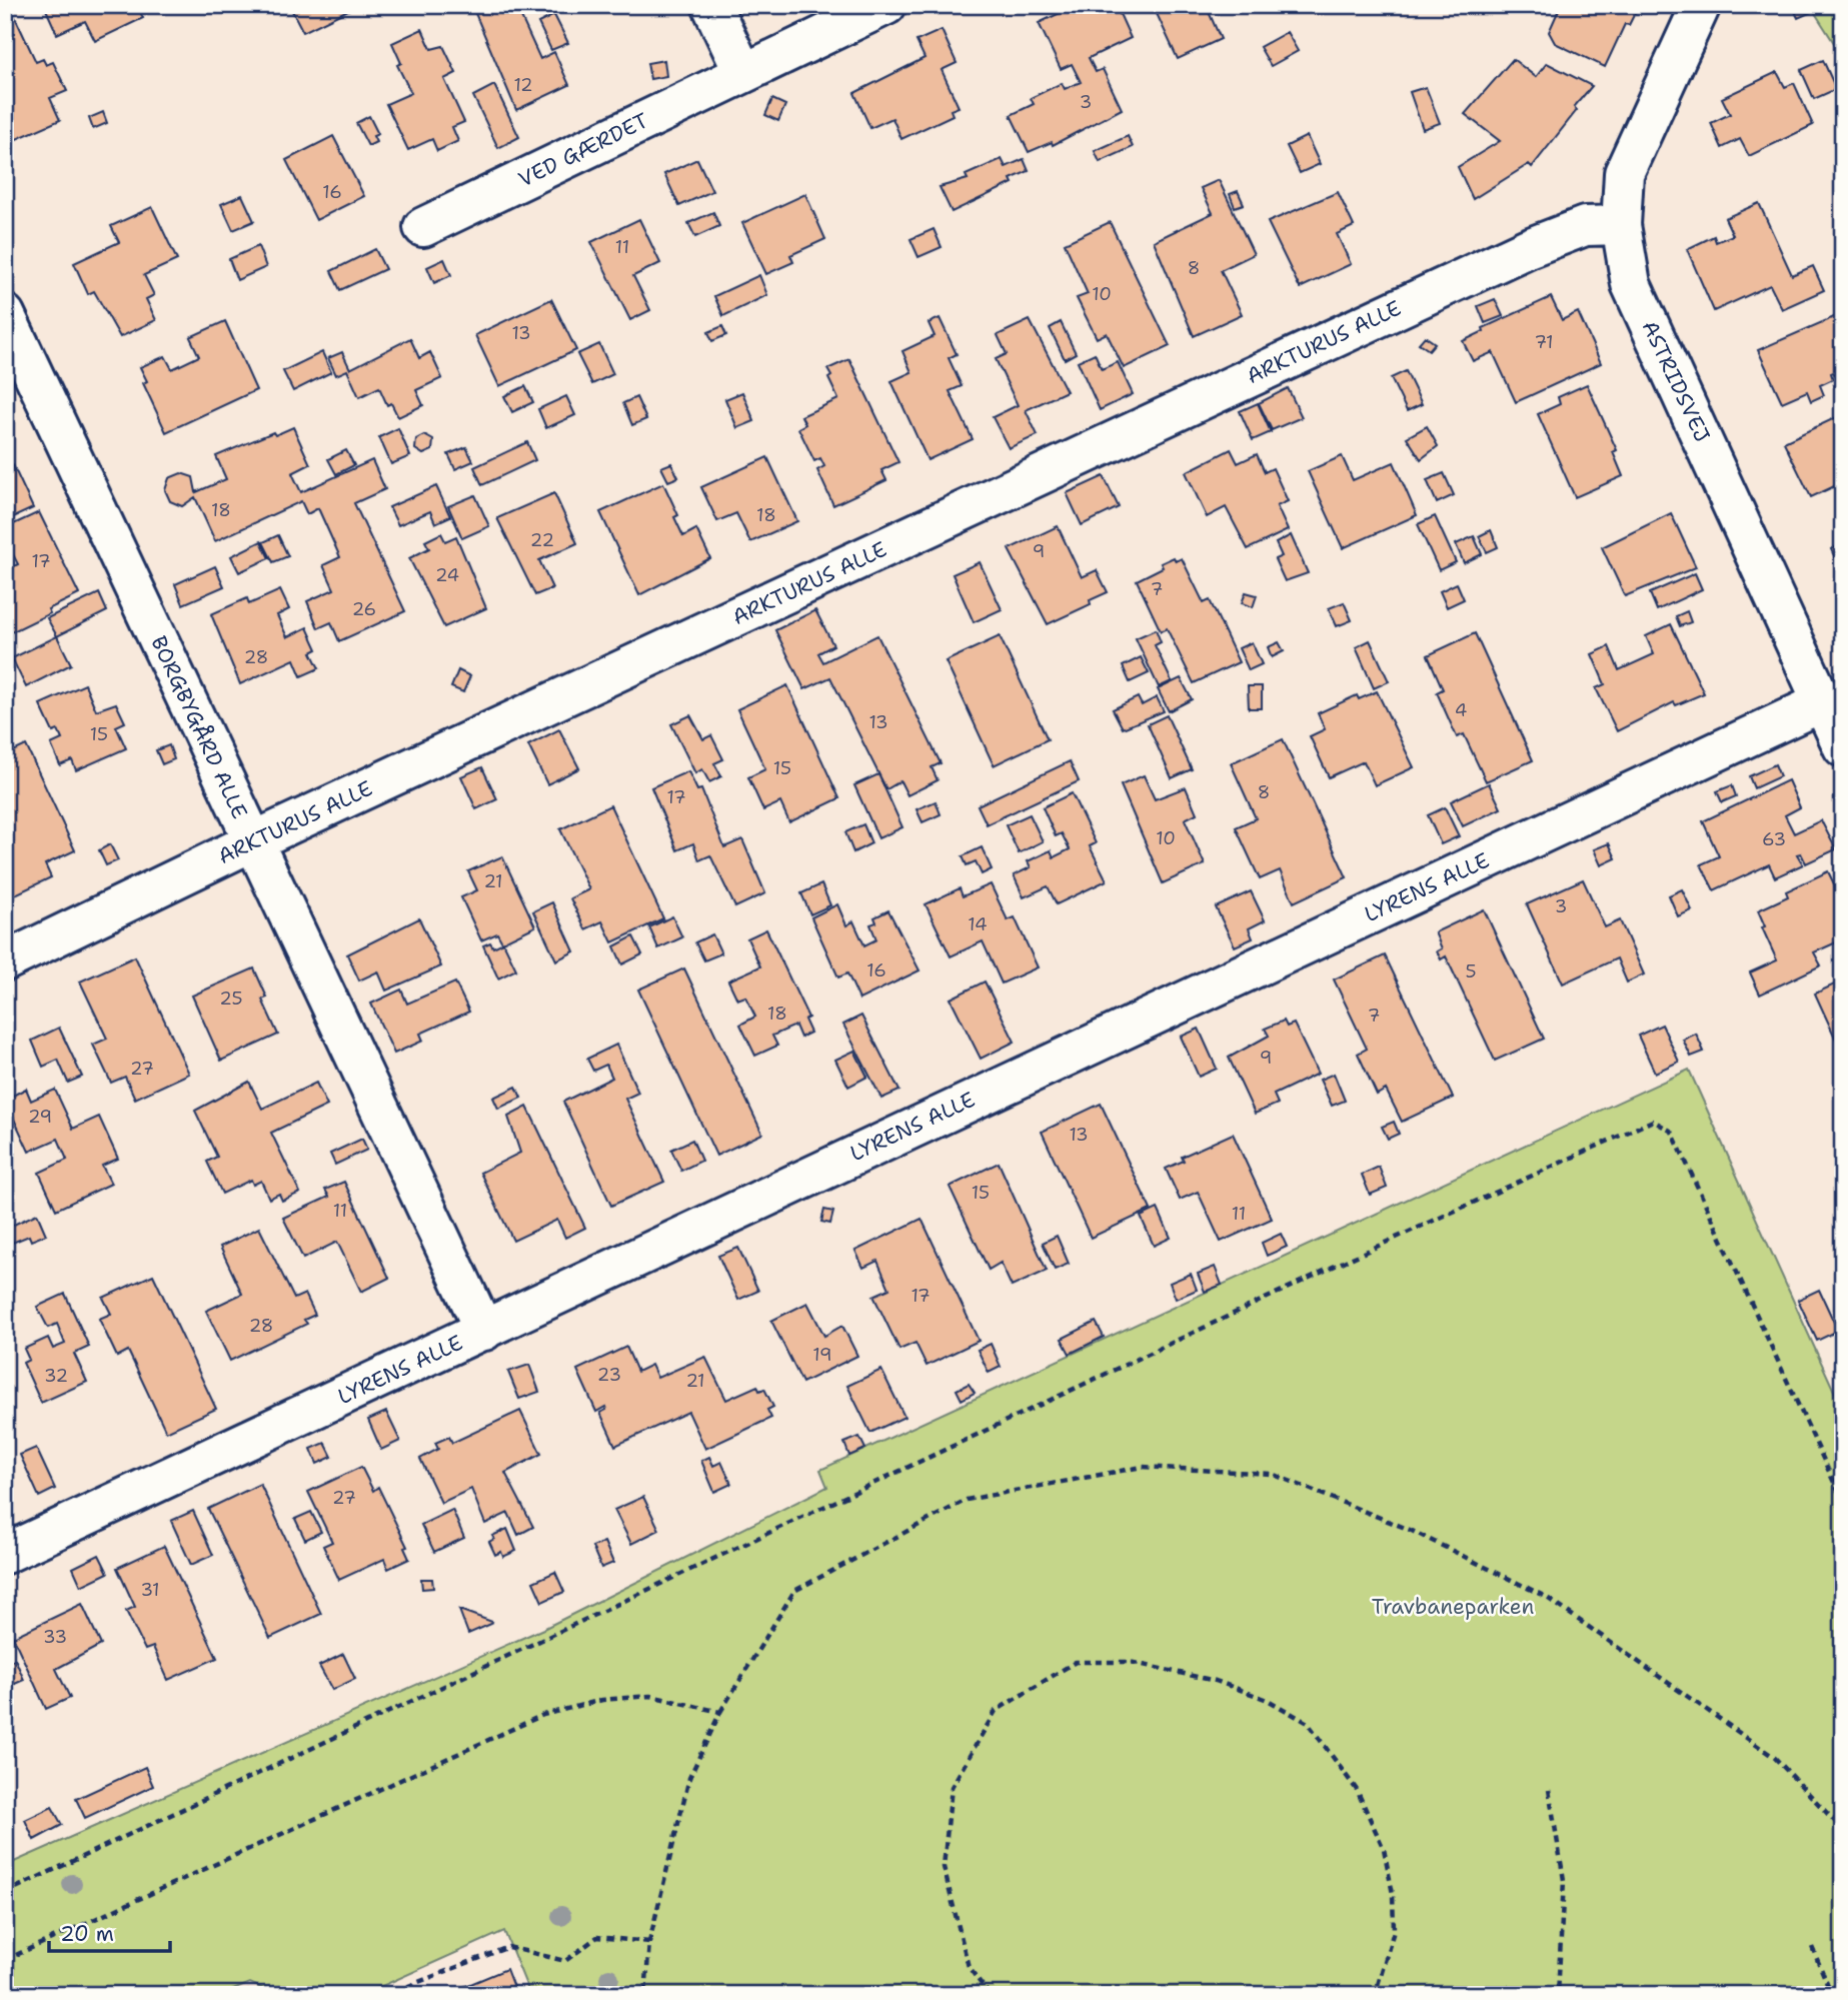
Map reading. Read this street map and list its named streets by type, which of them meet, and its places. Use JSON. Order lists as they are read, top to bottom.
{
  "streets": {
    "street": [
      "VED GÆRDET",
      "ARKTURUS ALLE",
      "ASTRIDSVEJ",
      "BORGBYGÅRD ALLE",
      "LYRENS ALLE"
    ]
  },
  "crossings": [
    ["ARKTURUS ALLE", "ASTRIDSVEJ"],
    ["ARKTURUS ALLE", "BORGBYGÅRD ALLE"],
    ["ASTRIDSVEJ", "LYRENS ALLE"],
    ["BORGBYGÅRD ALLE", "LYRENS ALLE"]
  ],
  "parks": ["Travbaneparken"],
  "house_numbers": [
    "12",
    "3",
    "16",
    "11",
    "8",
    "10",
    "13",
    "71",
    "18",
    "18",
    "22",
    "9",
    "17",
    "24",
    "7",
    "26",
    "28",
    "4",
    "13",
    "15",
    "15",
    "8",
    "17",
    "10",
    "63",
    "21",
    "3",
    "14",
    "16",
    "5",
    "25",
    "18",
    "7",
    "9",
    "27",
    "29",
    "13",
    "15",
    "11",
    "11",
    "17",
    "28",
    "19",
    "23",
    "32",
    "21",
    "27",
    "31",
    "33"
  ],
  "scale_bar": "20 m"
}
